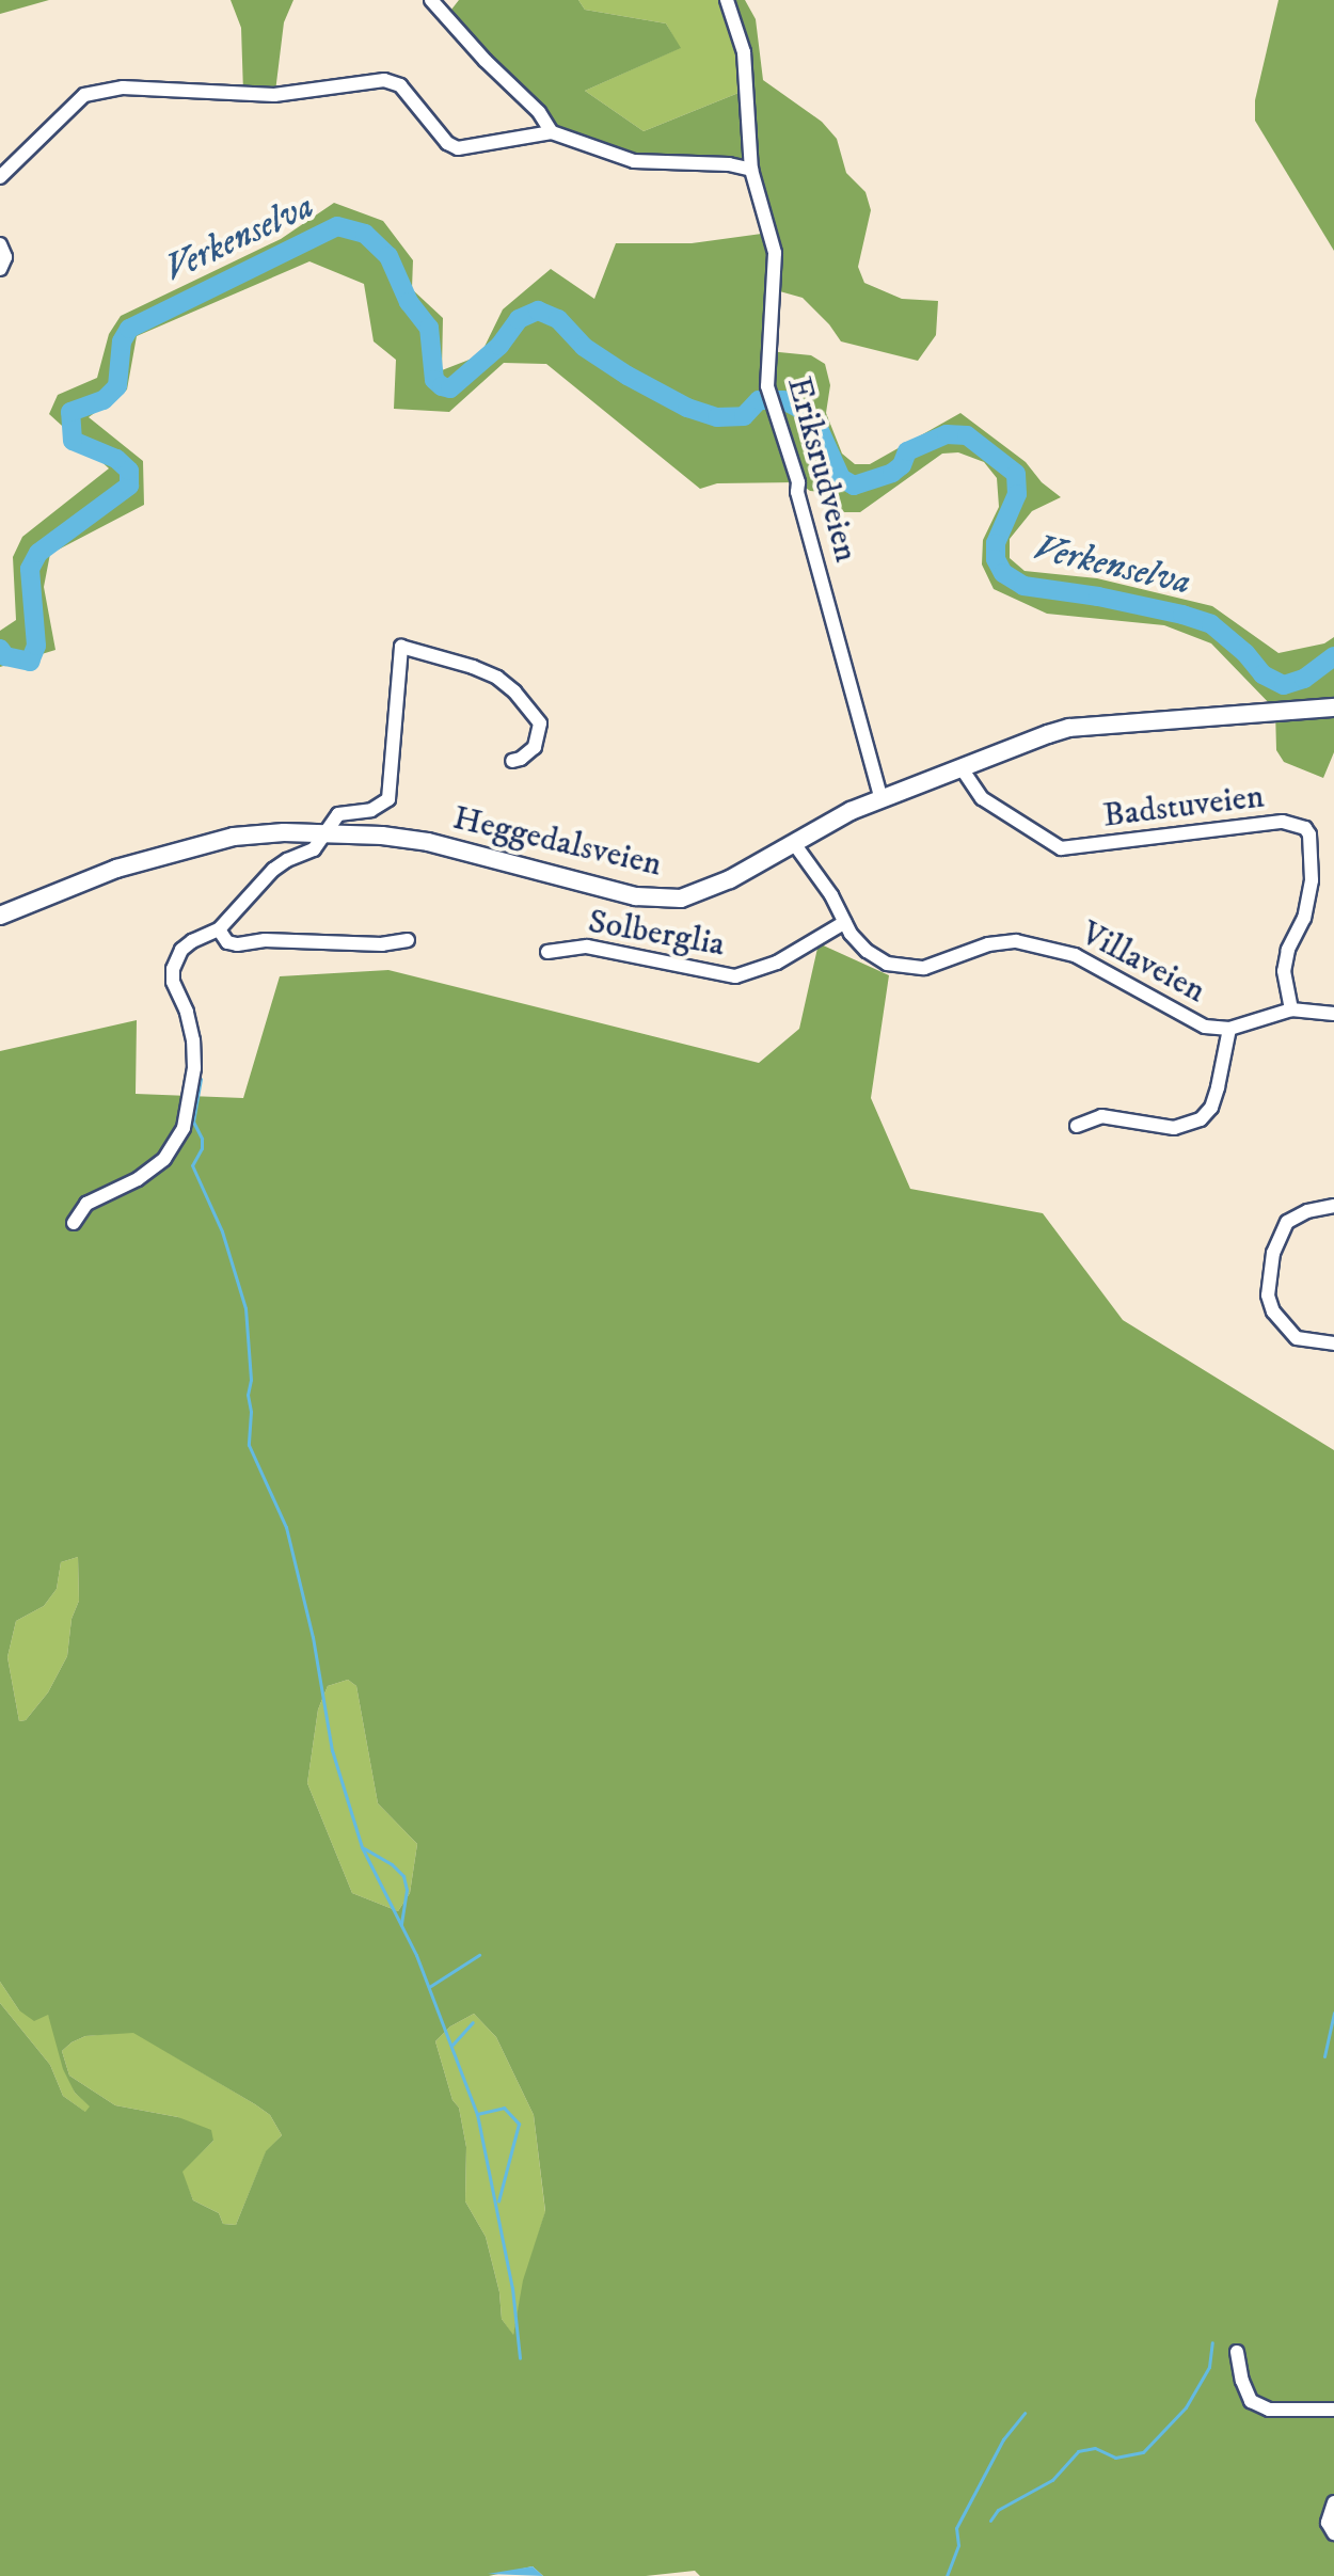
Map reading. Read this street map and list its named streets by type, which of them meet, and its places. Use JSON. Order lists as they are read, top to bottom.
{
  "streets": {
    "main road": ["Heggedalsveien"],
    "street": [
      "Eriksrudveien",
      "Badstuveien",
      "Solberglia",
      "Villaveien"
    ]
  },
  "crossings": [
    ["Eriksrudveien", "Heggedalsveien"],
    ["Badstuveien", "Heggedalsveien"],
    ["Badstuveien", "Villaveien"],
    ["Heggedalsveien", "Villaveien"],
    ["Solberglia", "Villaveien"]
  ],
  "water": ["Verkenselva"]
}
